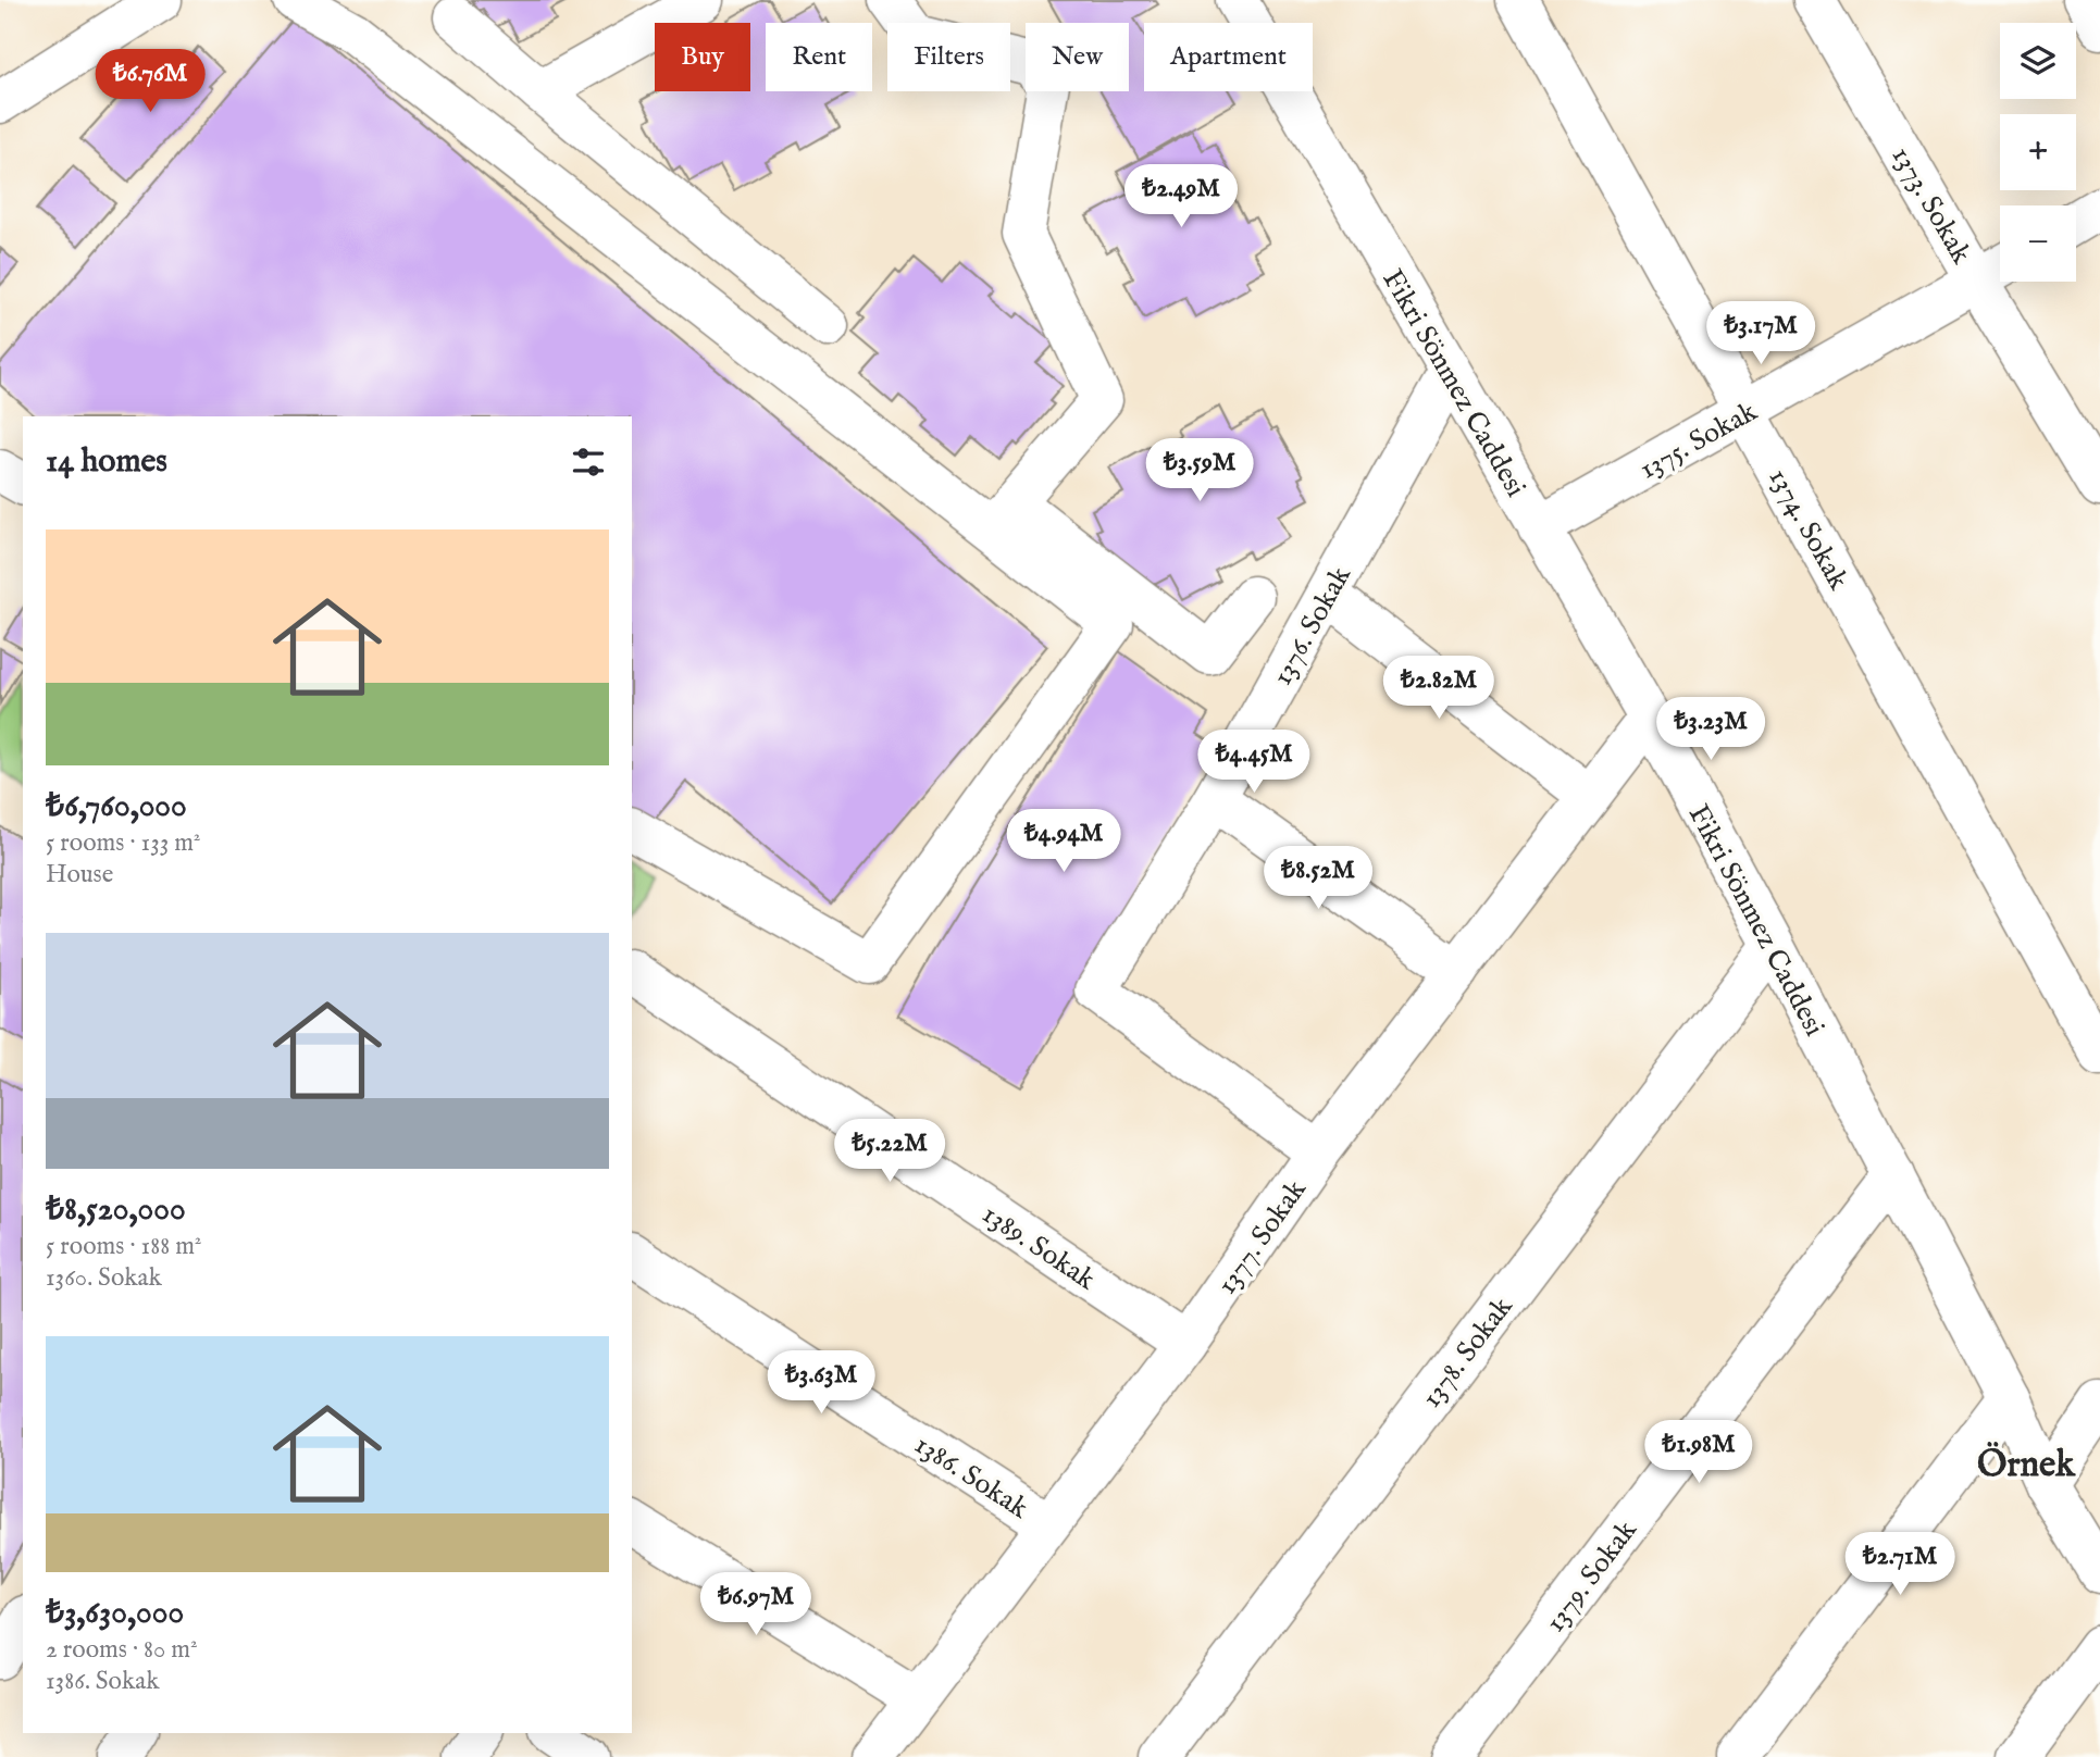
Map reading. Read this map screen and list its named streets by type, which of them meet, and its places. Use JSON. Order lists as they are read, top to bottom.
{
  "streets": {
    "street": [
      "1373. Sokak",
      "Fikri Sönmez Caddesi",
      "1375. Sokak",
      "1374. Sokak",
      "1376. Sokak",
      "1377. Sokak",
      "1389. Sokak",
      "1378. Sokak",
      "1386. Sokak",
      "1379. Sokak"
    ]
  },
  "crossings": [
    ["1373. Sokak", "1375. Sokak"],
    ["Fikri Sönmez Caddesi", "1375. Sokak"],
    ["Fikri Sönmez Caddesi", "1376. Sokak"],
    ["Fikri Sönmez Caddesi", "1377. Sokak"],
    ["Fikri Sönmez Caddesi", "1378. Sokak"],
    ["Fikri Sönmez Caddesi", "1379. Sokak"],
    ["1375. Sokak", "1374. Sokak"],
    ["1376. Sokak", "1377. Sokak"],
    ["1377. Sokak", "1389. Sokak"],
    ["1377. Sokak", "1386. Sokak"]
  ],
  "districts": ["Örnek"],
  "page": {
    "map_buttons": ["+", "−"],
    "chip": [
      "Buy",
      "Rent",
      "Filters",
      "New",
      "Apartment"
    ],
    "price": [
      "₺6.76M",
      "₺2.49M",
      "₺3.17M",
      "₺3.59M",
      "₺2.82M",
      "₺3.23M",
      "₺4.45M",
      "₺4.94M",
      "₺8.52M",
      "₺5.22M",
      "₺3.63M",
      "₺1.98M",
      "₺2.71M",
      "₺6.97M"
    ],
    "heading": "14 homes",
    "list": [
      {
        "name": "₺6,760,000",
        "note": "5 rooms · 133 m² · House"
      },
      {
        "name": "₺8,520,000",
        "note": "5 rooms · 188 m² · 1360. Sokak"
      },
      {
        "name": "₺3,630,000",
        "note": "2 rooms · 80 m² · 1386. Sokak"
      }
    ]
  }
}
